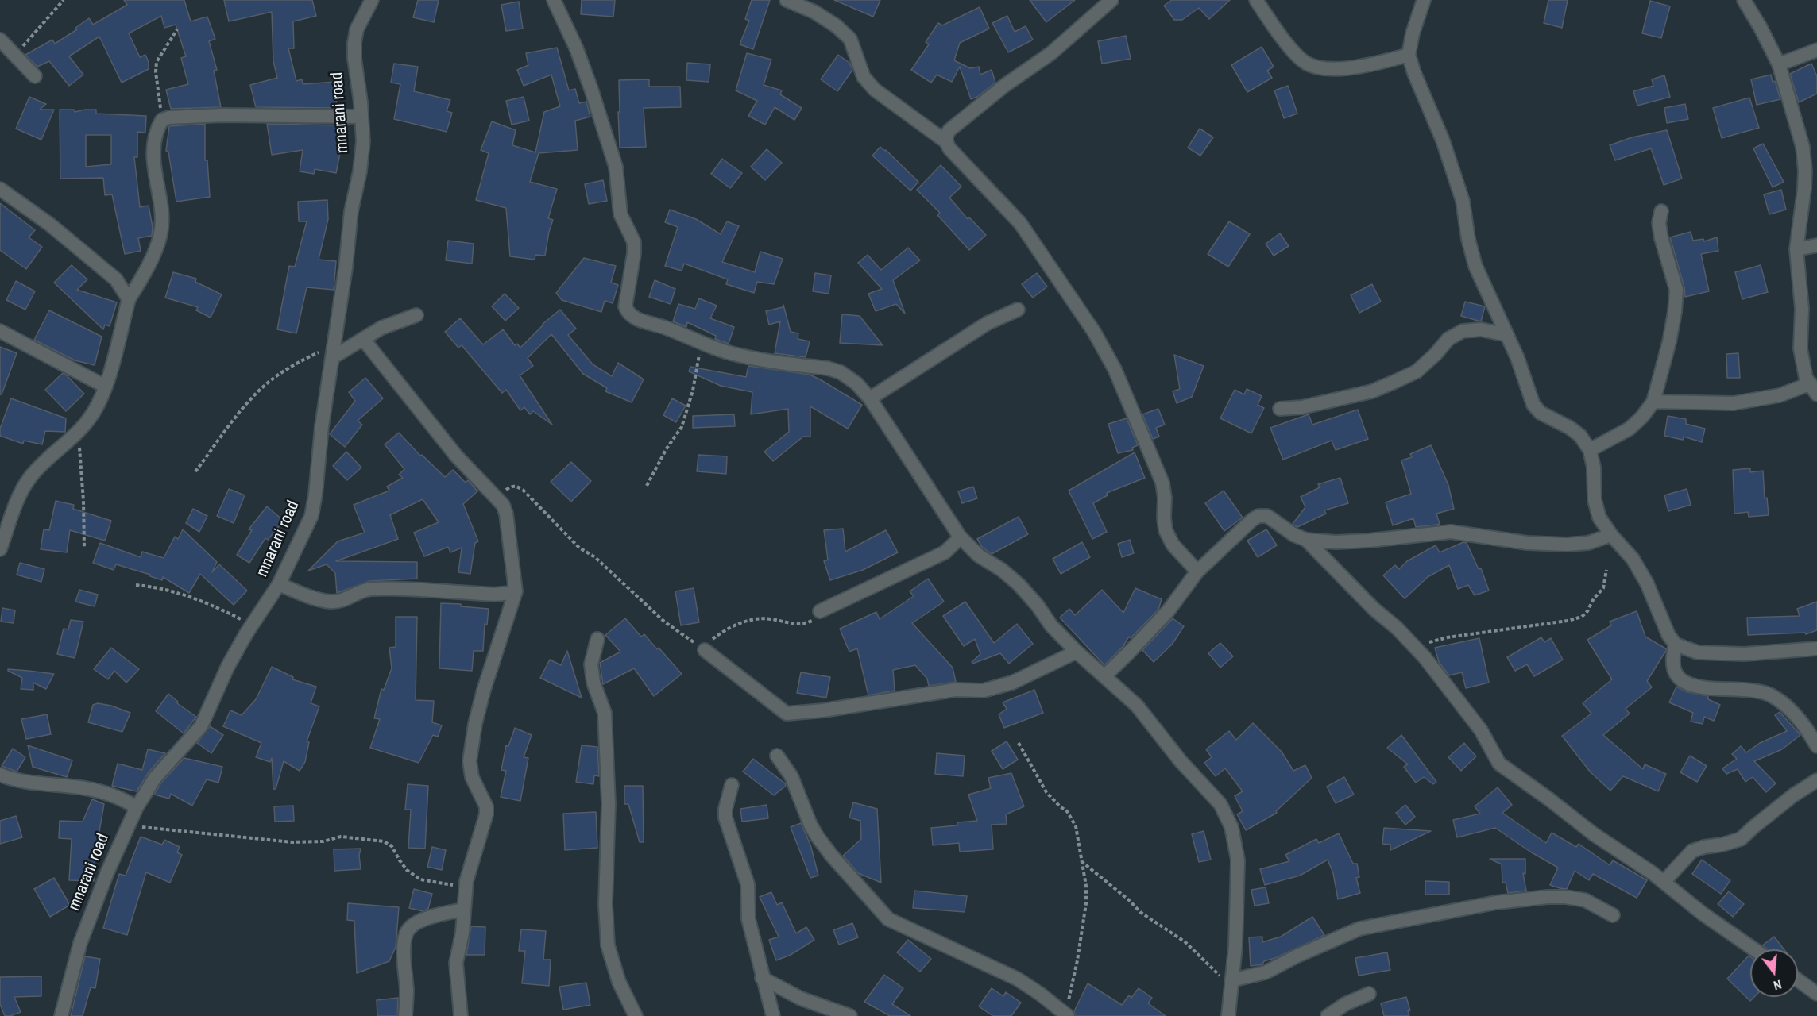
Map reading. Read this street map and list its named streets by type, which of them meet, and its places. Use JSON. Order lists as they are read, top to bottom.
{
  "streets": {
    "street": ["mnarani road"]
  },
  "north": "bottom"
}
